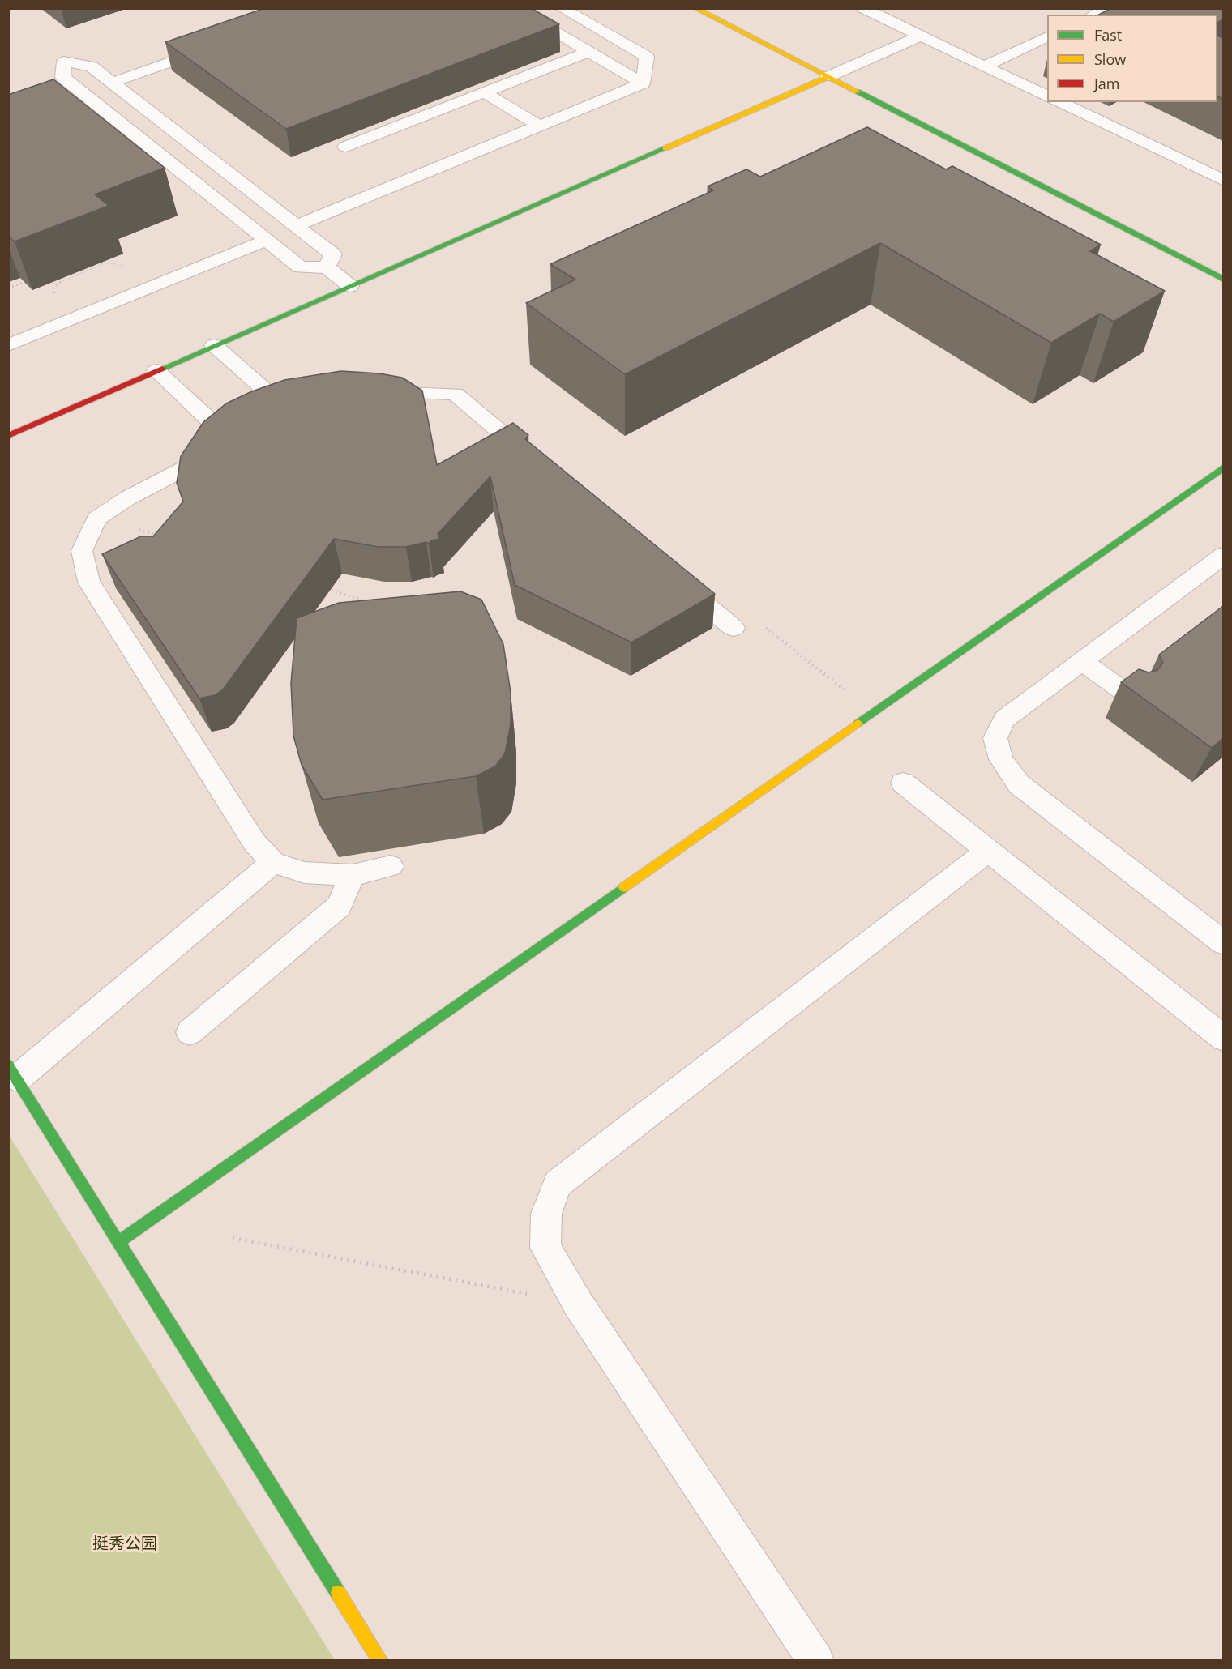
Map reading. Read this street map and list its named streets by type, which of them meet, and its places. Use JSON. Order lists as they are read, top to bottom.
{
  "parks": ["挺秀公园"],
  "legend": ["Fast", "Slow", "Jam"]
}
